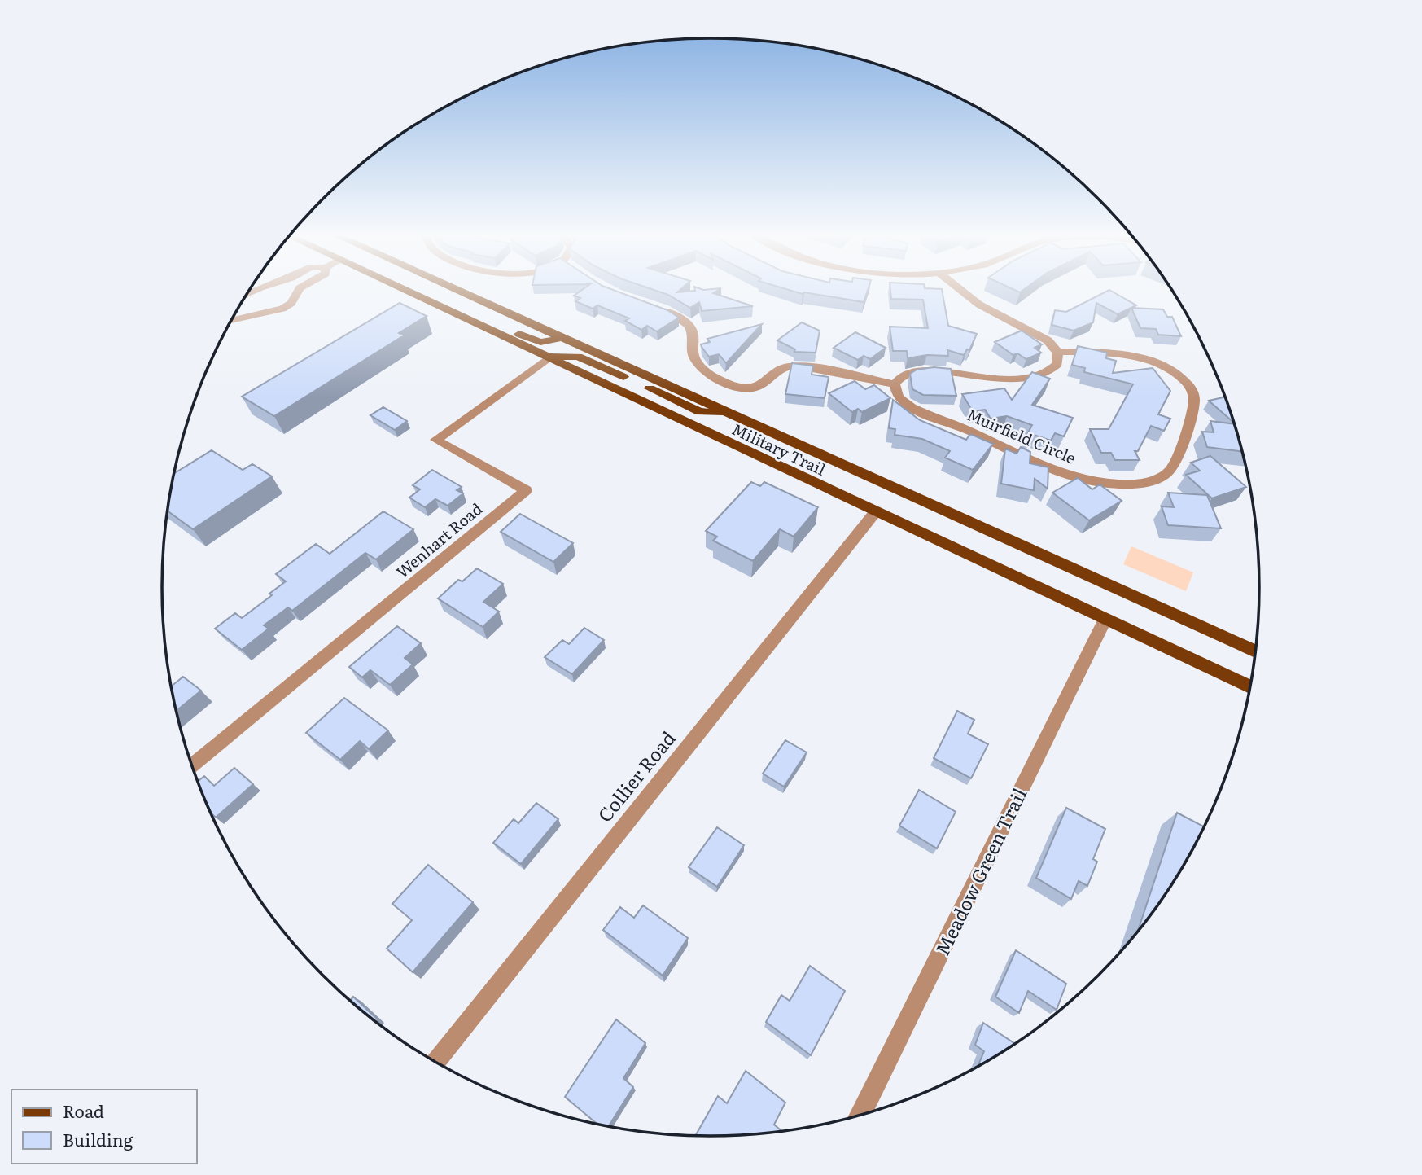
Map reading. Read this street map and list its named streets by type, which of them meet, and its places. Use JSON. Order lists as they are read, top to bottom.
{
  "streets": {
    "main road": ["Military Trail"],
    "street": [
      "Muirfield Circle",
      "Wenhart Road",
      "Collier Road",
      "Meadow Green Trail"
    ]
  },
  "crossings": [
    ["Military Trail", "Wenhart Road"],
    ["Military Trail", "Collier Road"],
    ["Military Trail", "Meadow Green Trail"]
  ],
  "legend": ["Road", "Building"]
}
